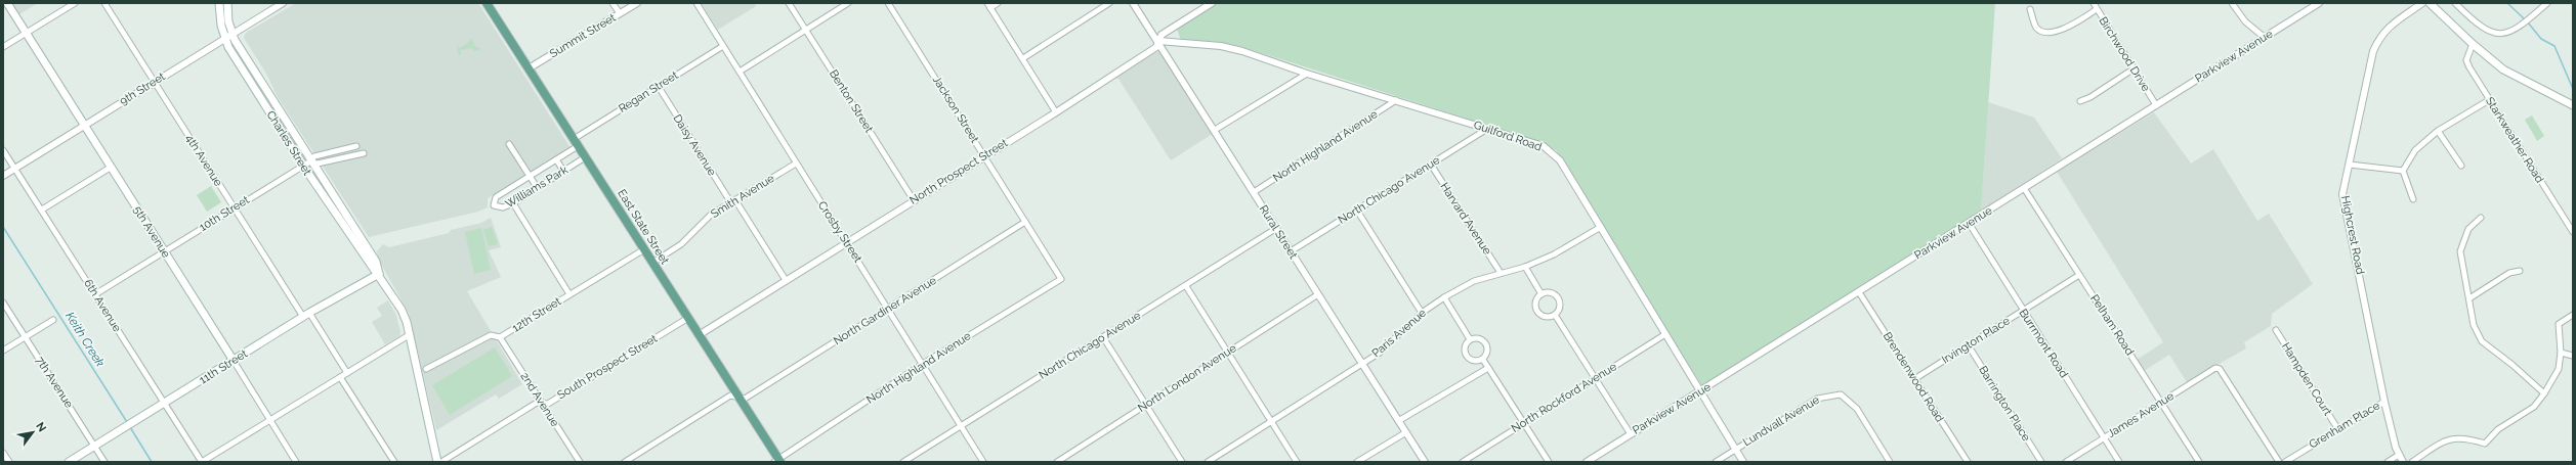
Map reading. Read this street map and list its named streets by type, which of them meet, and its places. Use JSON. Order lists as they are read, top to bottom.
{
  "streets": {
    "main road": [
      "Charles Street",
      "East State Street",
      "5th Avenue",
      "11th Street"
    ],
    "street": [
      "Summit Street",
      "Birchwood Drive",
      "Parkview Avenue",
      "9th Street",
      "Regan Street",
      "Benton Street",
      "Jackson Street",
      "Guilford Road",
      "Starkweather Road",
      "Daisy Avenue",
      "North Highland Avenue",
      "4th Avenue",
      "North Prospect Street",
      "Williams Park",
      "North Chicago Avenue",
      "Smith Avenue",
      "10th Street",
      "Harvard Avenue",
      "Crosby Street",
      "Rural Street",
      "Highcrest Road",
      "6th Avenue",
      "North Gardiner Avenue",
      "12th Street",
      "Pelham Road",
      "Paris Avenue",
      "Irvington Place",
      "Burrmont Road",
      "South Prospect Street",
      "Brendenwood Road",
      "North London Avenue",
      "Hampden Court",
      "7th Avenue",
      "North Rockford Avenue",
      "2nd Avenue",
      "Barrington Place",
      "James Avenue",
      "Lundvall Avenue",
      "Grenham Place"
    ]
  },
  "crossings": [
    ["Summit Street", "East State Street"],
    ["Birchwood Drive", "Parkview Avenue"],
    ["Parkview Avenue", "Guilford Road"],
    ["Parkview Avenue", "Pelham Road"],
    ["Parkview Avenue", "Burrmont Road"],
    ["Parkview Avenue", "Brendenwood Road"],
    ["9th Street", "Charles Street"],
    ["9th Street", "4th Avenue"],
    ["9th Street", "5th Avenue"],
    ["9th Street", "6th Avenue"],
    ["Regan Street", "Daisy Avenue"],
    ["Regan Street", "Williams Park"],
    ["Regan Street", "East State Street"],
    ["Regan Street", "Crosby Street"],
    ["Benton Street", "North Prospect Street"],
    ["Jackson Street", "North Highland Avenue"],
    ["Jackson Street", "North Prospect Street"],
    ["Jackson Street", "North Gardiner Avenue"],
    ["Guilford Road", "North Highland Avenue"],
    ["Guilford Road", "North Prospect Street"],
    ["Guilford Road", "North Chicago Avenue"],
    ["Guilford Road", "Rural Street"],
    ["Guilford Road", "Paris Avenue"],
    ["Guilford Road", "North Rockford Avenue"],
    ["Guilford Road", "Lundvall Avenue"],
    ["Charles Street", "10th Street"],
    ["Charles Street", "11th Street"],
    ["Daisy Avenue", "North Prospect Street"],
    ["Daisy Avenue", "Smith Avenue"],
    ["North Highland Avenue", "East State Street"],
    ["North Highland Avenue", "Crosby Street"],
    ["North Highland Avenue", "Rural Street"],
    ["4th Avenue", "10th Street"],
    ["4th Avenue", "11th Street"],
    ["North Prospect Street", "East State Street"],
    ["North Prospect Street", "Crosby Street"],
    ["North Prospect Street", "Rural Street"],
    ["Williams Park", "East State Street"],
    ["North Chicago Avenue", "Harvard Avenue"],
    ["North Chicago Avenue", "Crosby Street"],
    ["North Chicago Avenue", "Rural Street"],
    ["Smith Avenue", "East State Street"],
    ["Smith Avenue", "Crosby Street"],
    ["10th Street", "5th Avenue"],
    ["10th Street", "6th Avenue"],
    ["Harvard Avenue", "Paris Avenue"],
    ["East State Street", "North Gardiner Avenue"],
    ["East State Street", "12th Street"],
    ["East State Street", "South Prospect Street"],
    ["5th Avenue", "11th Street"],
    ["Crosby Street", "North Gardiner Avenue"],
    ["Rural Street", "Paris Avenue"],
    ["Rural Street", "North London Avenue"],
    ["Highcrest Road", "Grenham Place"],
    ["6th Avenue", "11th Street"],
    ["12th Street", "2nd Avenue"],
    ["Pelham Road", "Irvington Place"],
    ["Pelham Road", "James Avenue"],
    ["Irvington Place", "Burrmont Road"],
    ["Irvington Place", "Brendenwood Road"],
    ["Irvington Place", "Barrington Place"],
    ["Burrmont Road", "James Avenue"],
    ["11th Street", "7th Avenue"],
    ["South Prospect Street", "2nd Avenue"],
    ["Hampden Court", "Grenham Place"]
  ],
  "water": ["Keith Creek"],
  "north": "top right"
}
